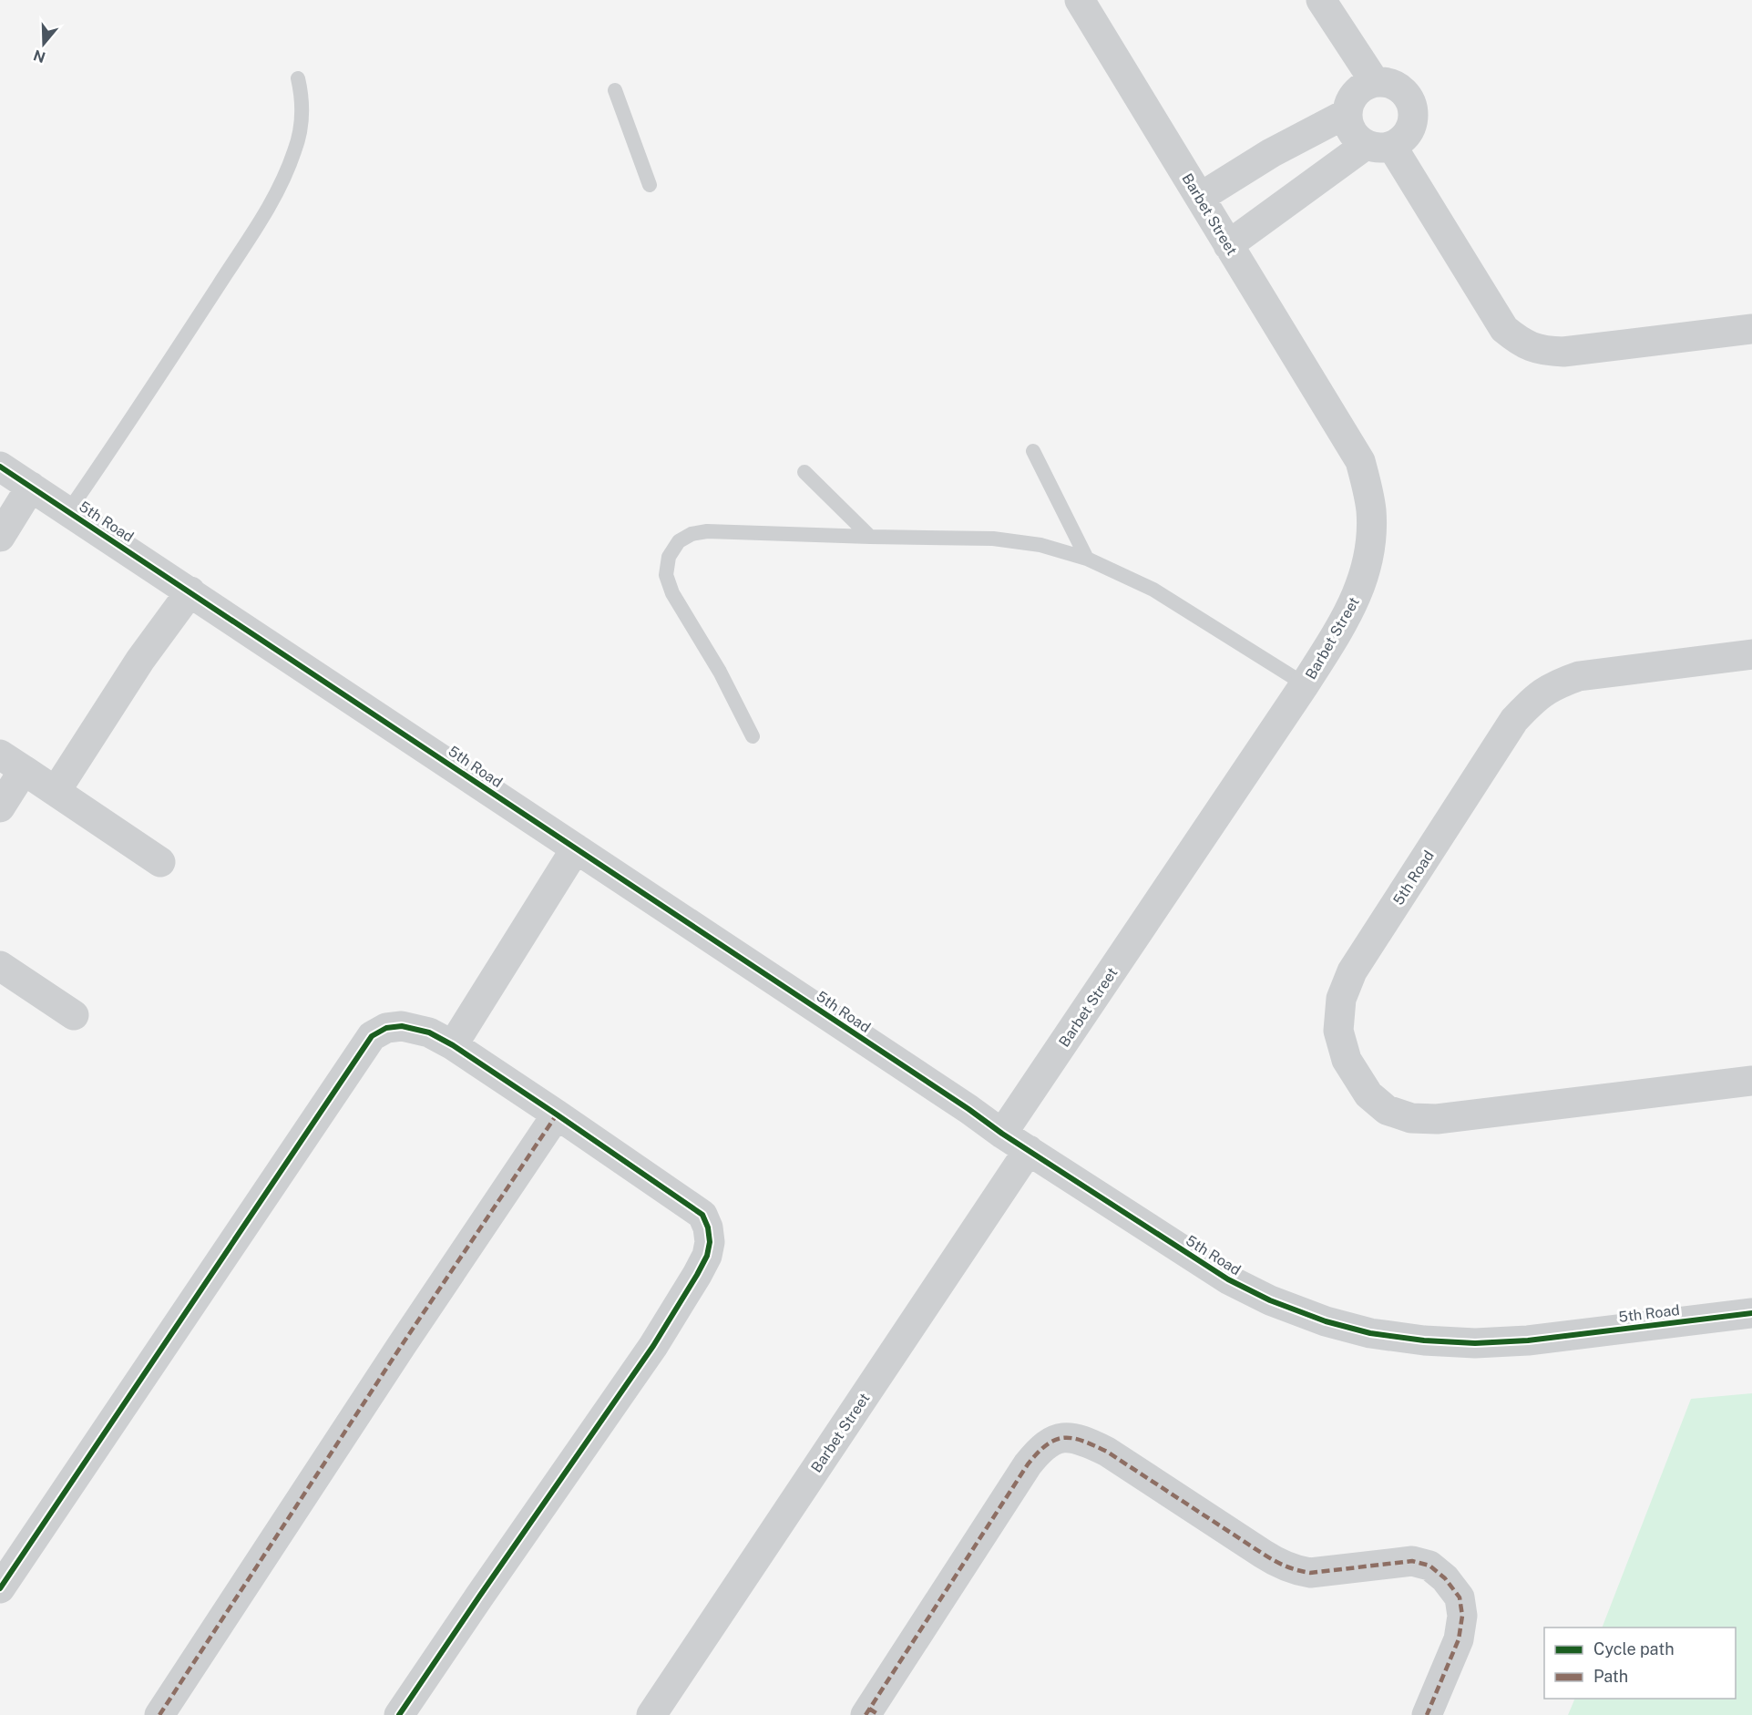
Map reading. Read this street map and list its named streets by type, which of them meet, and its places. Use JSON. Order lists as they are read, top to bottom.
{
  "streets": {
    "street": ["Barbet Street", "5th Road"]
  },
  "crossings": [
    ["Barbet Street", "5th Road"]
  ],
  "legend": ["Cycle path", "Path"],
  "north": "bottom"
}
